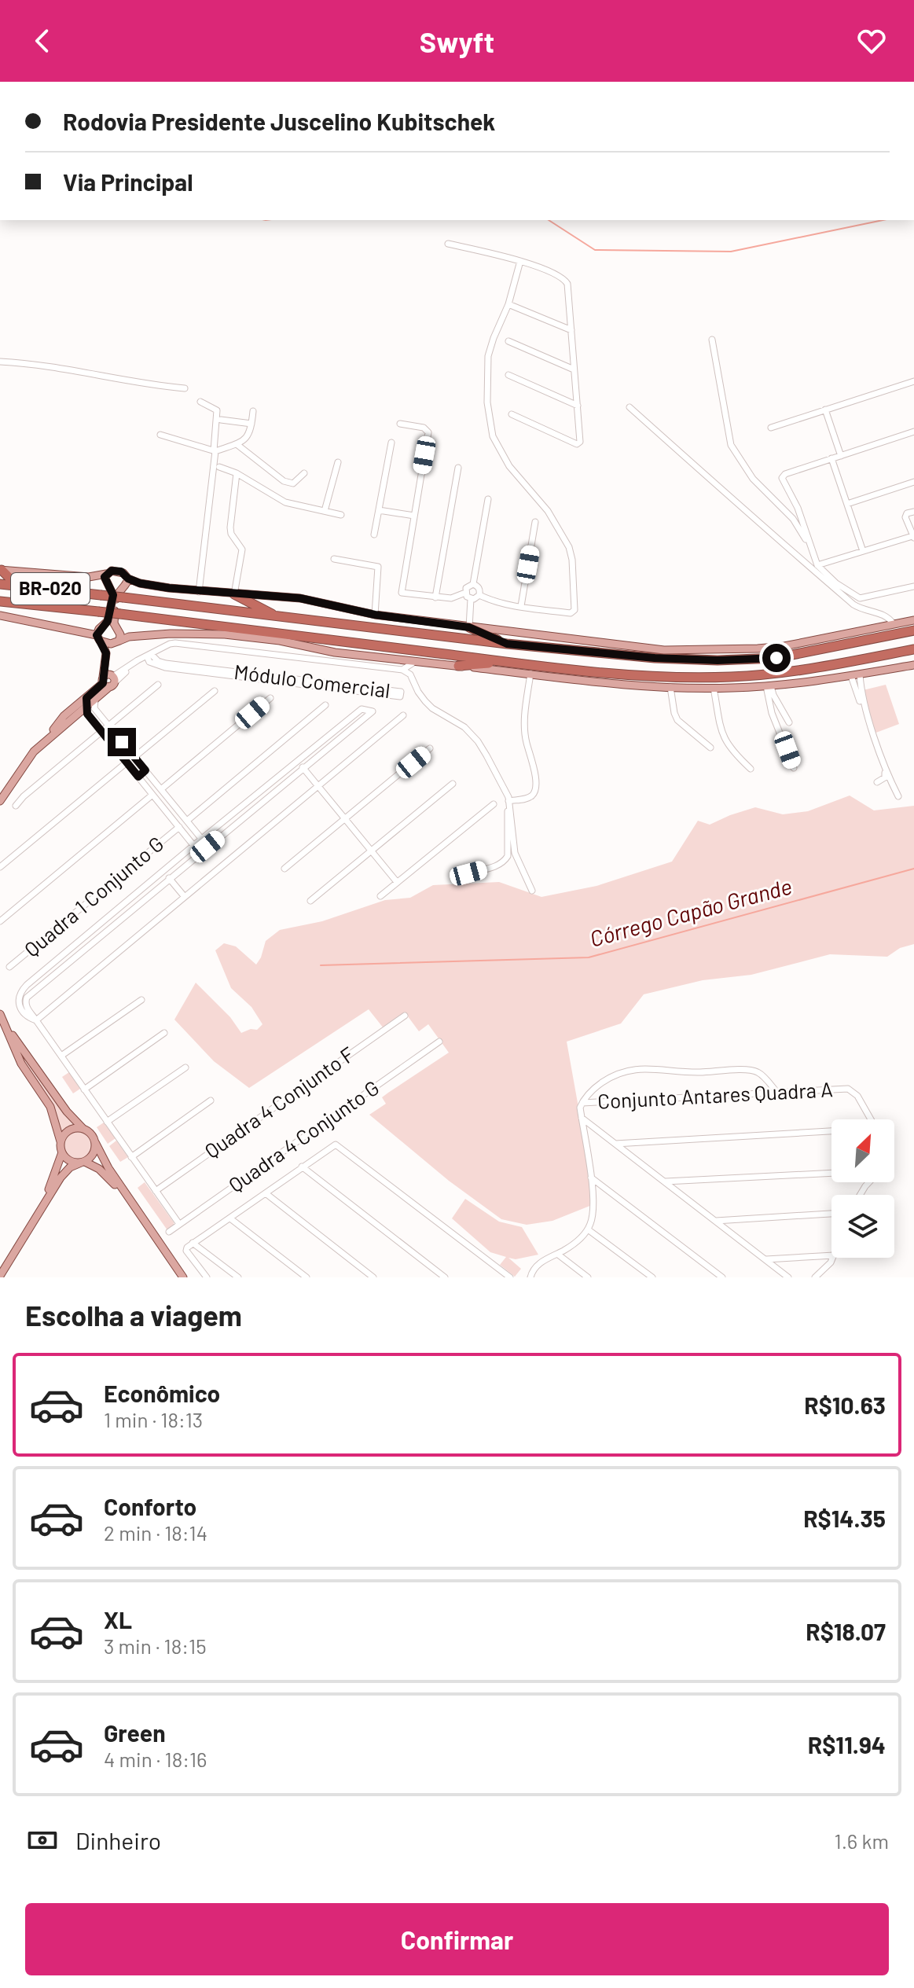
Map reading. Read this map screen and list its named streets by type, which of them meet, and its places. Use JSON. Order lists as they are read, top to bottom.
{
  "streets": {
    "highway": ["BR-020"],
    "street": [
      "Módulo Comercial",
      "Quadra 1 Conjunto G",
      "Conjunto Antares Quadra A",
      "Quadra 4 Conjunto F",
      "Quadra 4 Conjunto G"
    ]
  },
  "water": ["Córrego Capão Grande"],
  "north": "top right",
  "page": {
    "header": "Swyft",
    "banner": ["Rodovia Presidente Juscelino Kubitschek", "Via Principal"],
    "heading": "Escolha a viagem",
    "list": [
      {
        "name": "Econômico",
        "note": "1 min · 18:13",
        "value": "R$10.63"
      },
      {
        "name": "Conforto",
        "note": "2 min · 18:14",
        "value": "R$14.35"
      },
      {
        "name": "XL",
        "note": "3 min · 18:15",
        "value": "R$18.07"
      },
      {
        "name": "Green",
        "note": "4 min · 18:16",
        "value": "R$11.94"
      }
    ],
    "pay": ["Dinheiro", "1.6 km"],
    "buttons": "Confirmar"
  }
}
